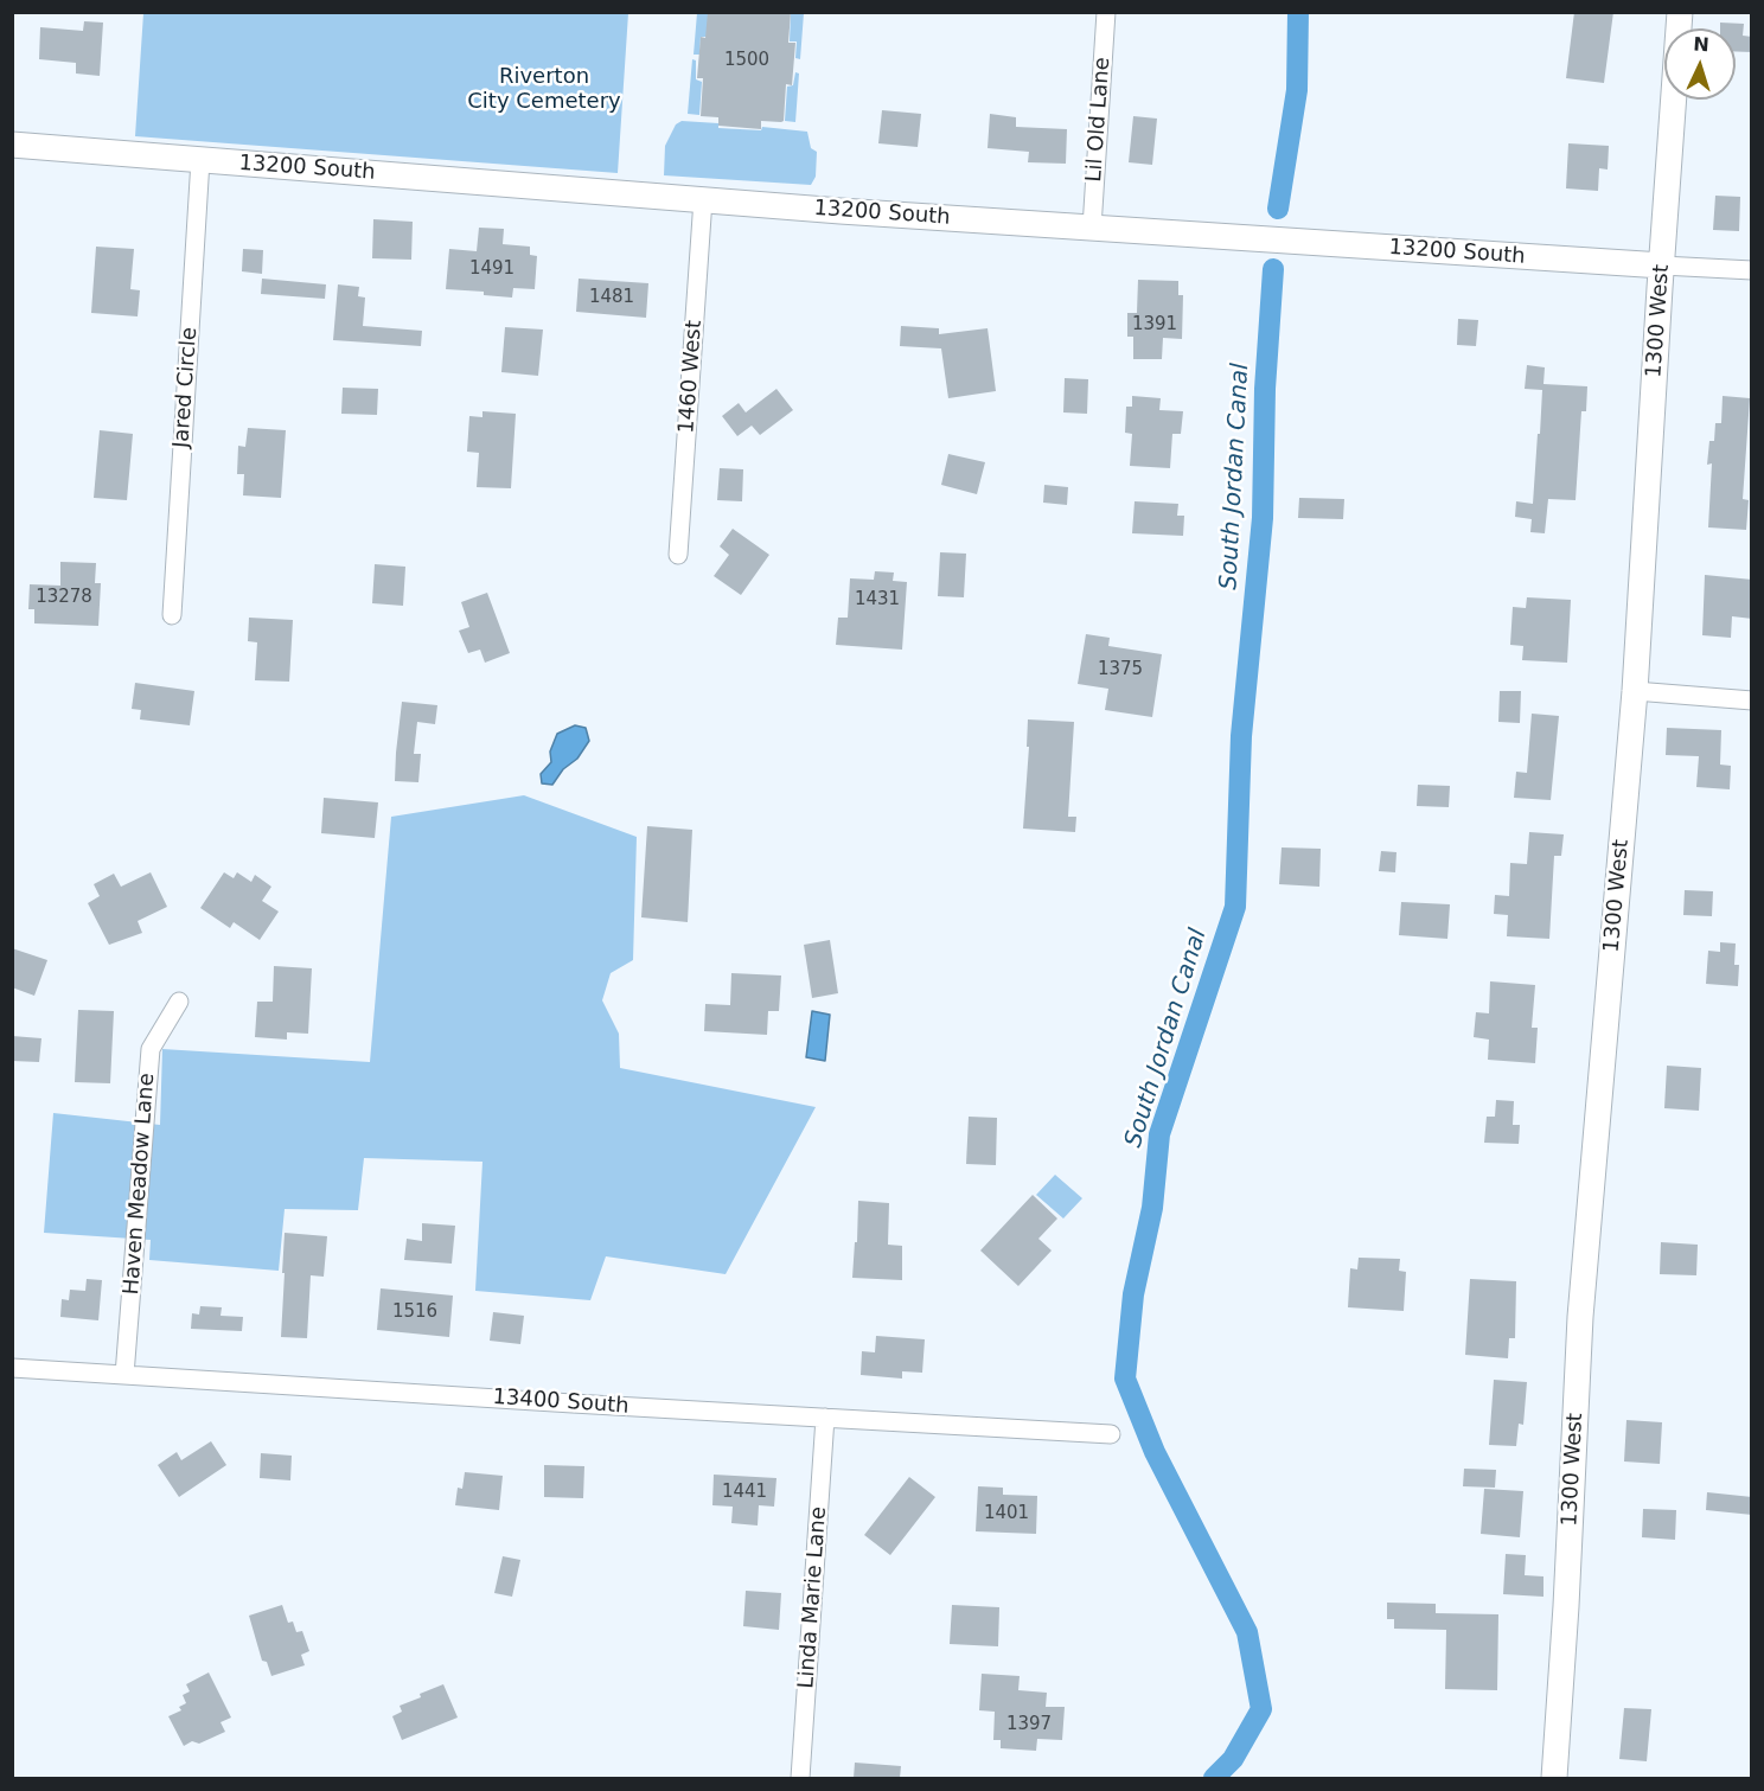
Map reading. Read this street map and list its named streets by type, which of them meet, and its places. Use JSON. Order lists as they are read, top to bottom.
{
  "streets": {
    "street": [
      "Lil Old Lane",
      "13200 South",
      "1300 West",
      "1460 West",
      "Jared Circle",
      "Haven Meadow Lane",
      "13400 South",
      "Linda Marie Lane"
    ]
  },
  "crossings": [
    ["Lil Old Lane", "13200 South"],
    ["13200 South", "1300 West"],
    ["13200 South", "1460 West"],
    ["13200 South", "Jared Circle"],
    ["Haven Meadow Lane", "13400 South"],
    ["13400 South", "Linda Marie Lane"]
  ],
  "water": ["South Jordan Canal"],
  "parks": ["Riverton City Cemetery"],
  "house_numbers": [
    "1500",
    "1491",
    "1481",
    "1391",
    "13278",
    "1431",
    "1375",
    "1516",
    "1441",
    "1401",
    "1397"
  ],
  "north": "top"
}
